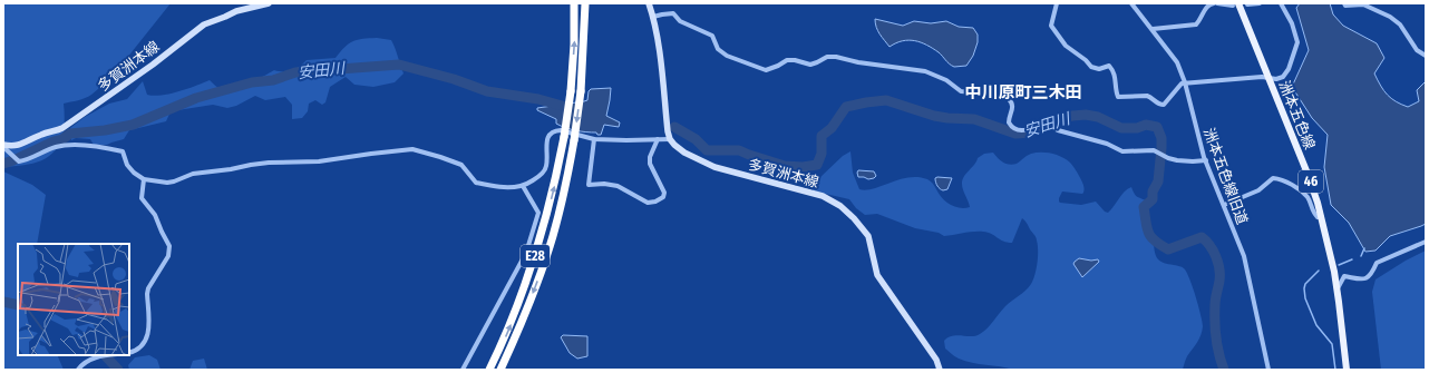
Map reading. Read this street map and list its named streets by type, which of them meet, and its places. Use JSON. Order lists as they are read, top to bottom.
{
  "streets": {
    "highway": ["E28"],
    "main road": ["多賀洲本線", "洲本五色線", "46"],
    "street": ["洲本五色線旧道"]
  },
  "districts": ["中川原町三木田"],
  "water": ["安田川"]
}
